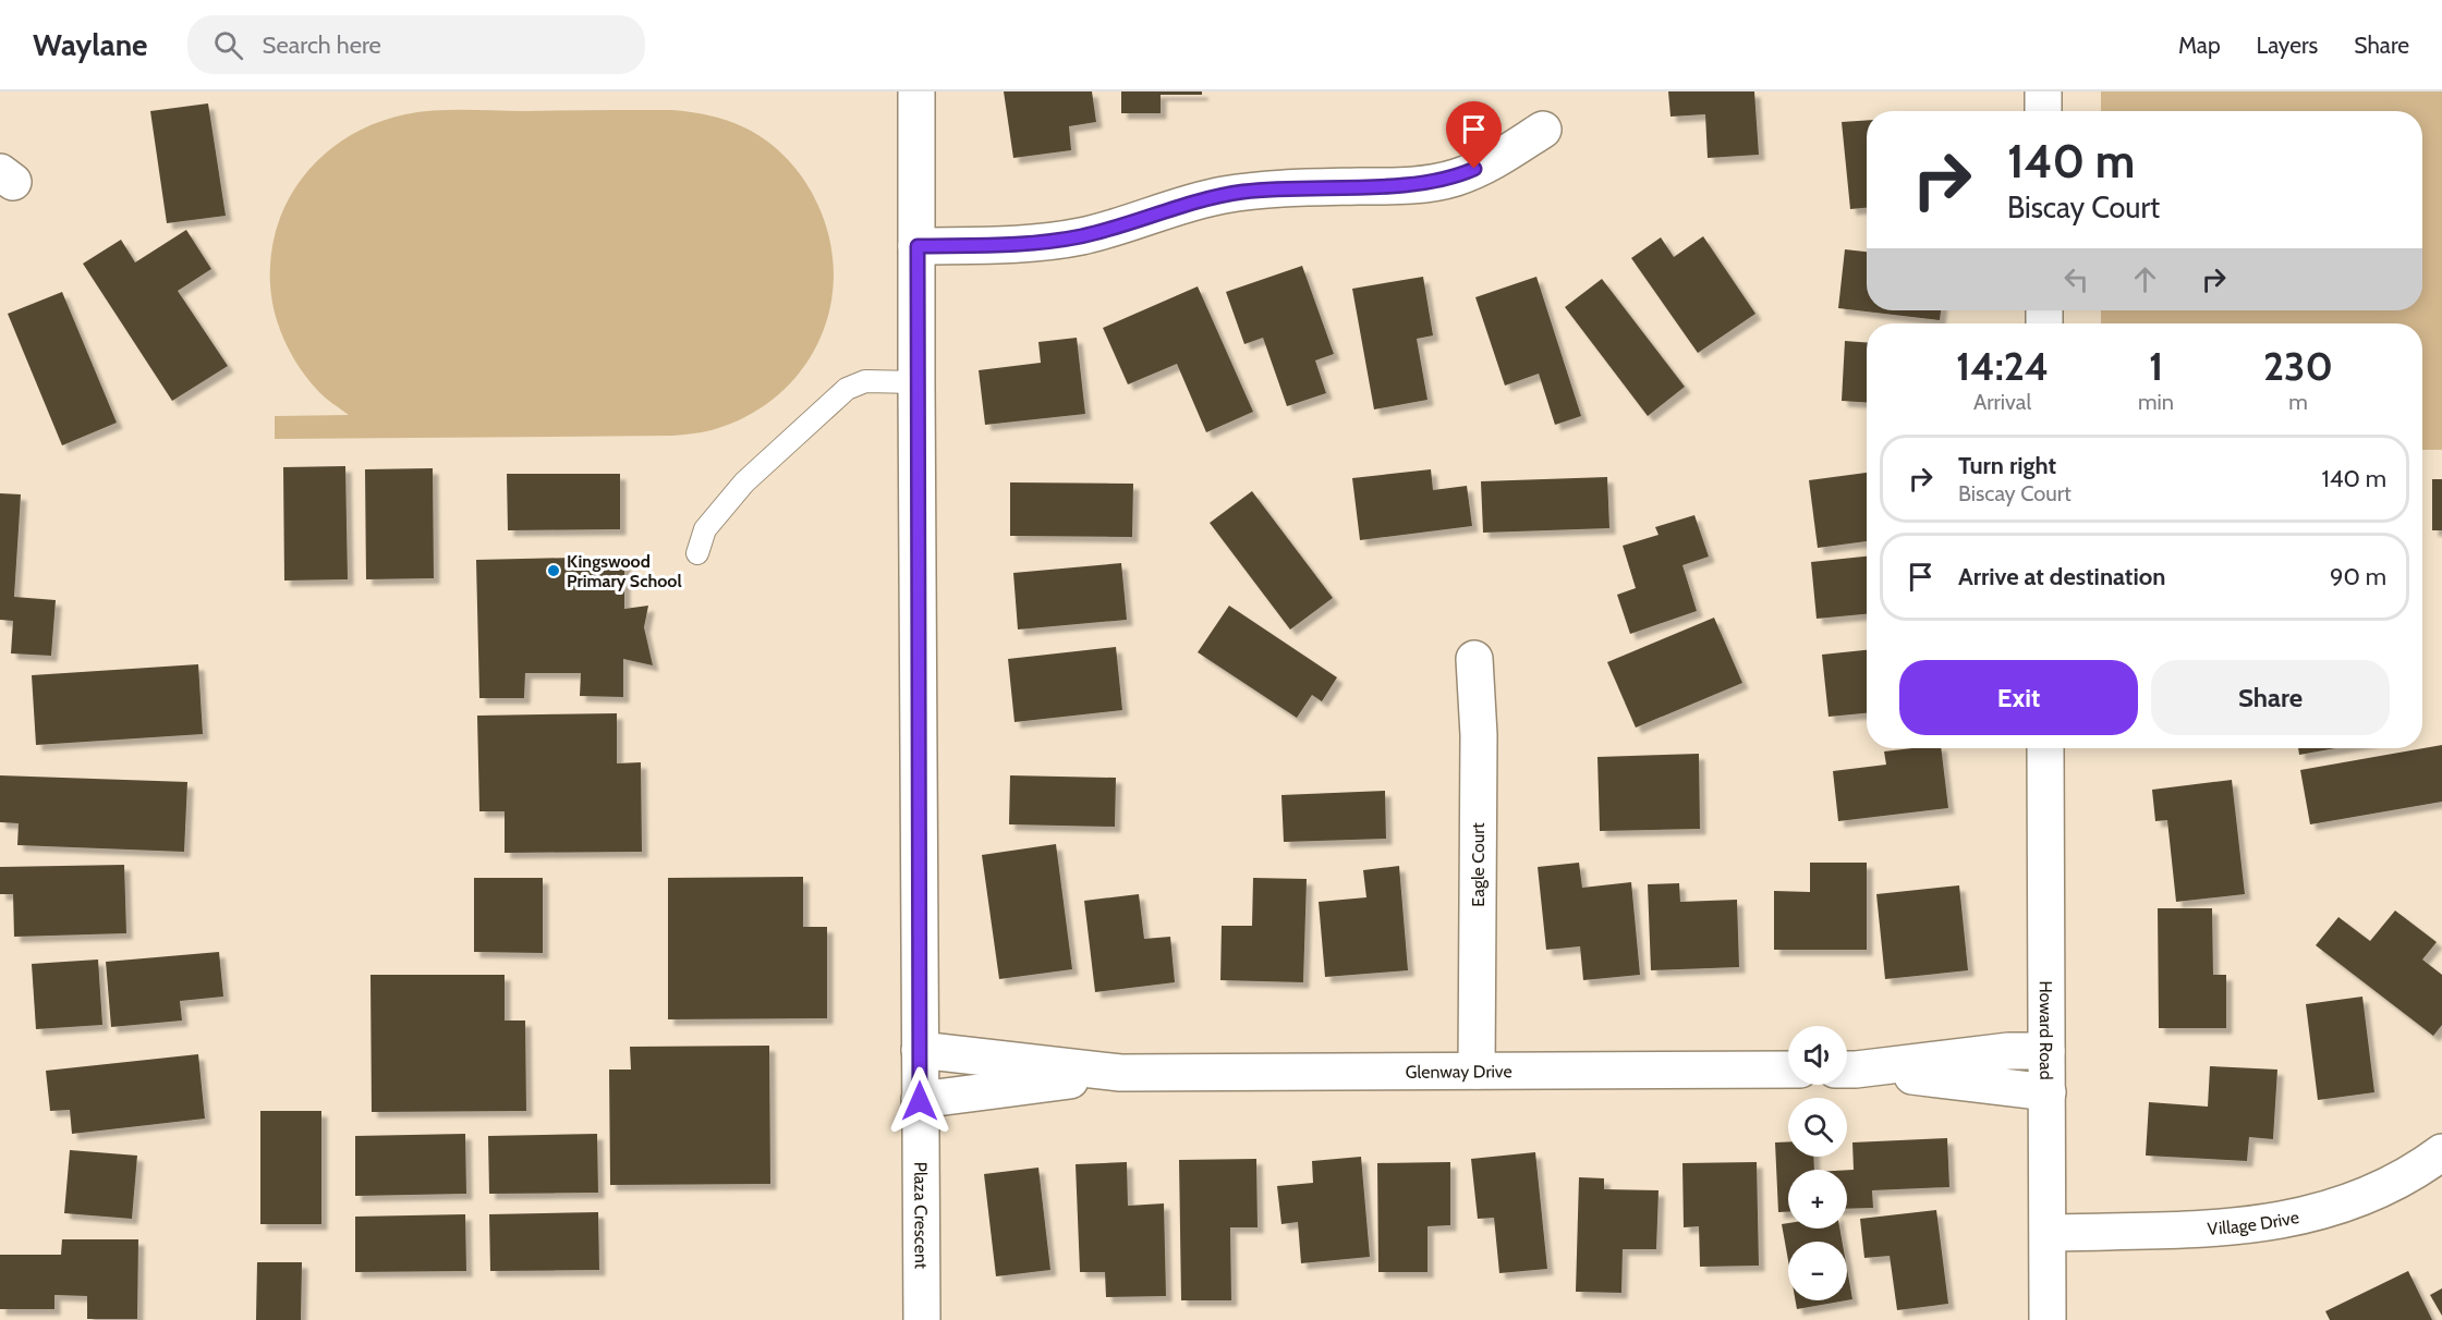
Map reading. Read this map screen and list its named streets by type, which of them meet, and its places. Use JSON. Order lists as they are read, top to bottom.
{
  "streets": {
    "street": [
      "Eagle Court",
      "Howard Road",
      "Glenway Drive",
      "Plaza Crescent",
      "Village Drive"
    ]
  },
  "crossings": [
    ["Eagle Court", "Glenway Drive"],
    ["Howard Road", "Village Drive"],
    ["Glenway Drive", "Plaza Crescent"]
  ],
  "places": ["Kingswood Primary School"],
  "page": {
    "header": "Waylane",
    "search": "Search here",
    "nav": ["Map", "Layers", "Share"],
    "turn": ["140 m", "Biscay Court"],
    "eta": [
      "14:24",
      "Arrival",
      "1",
      "min",
      "230",
      "m"
    ],
    "list": [
      {
        "name": "Turn right",
        "note": "Biscay Court",
        "value": "140 m"
      },
      {
        "name": "Arrive at destination",
        "value": "90 m"
      }
    ],
    "buttons": ["Exit", "Share"],
    "map_buttons": ["+", "−"]
  }
}
